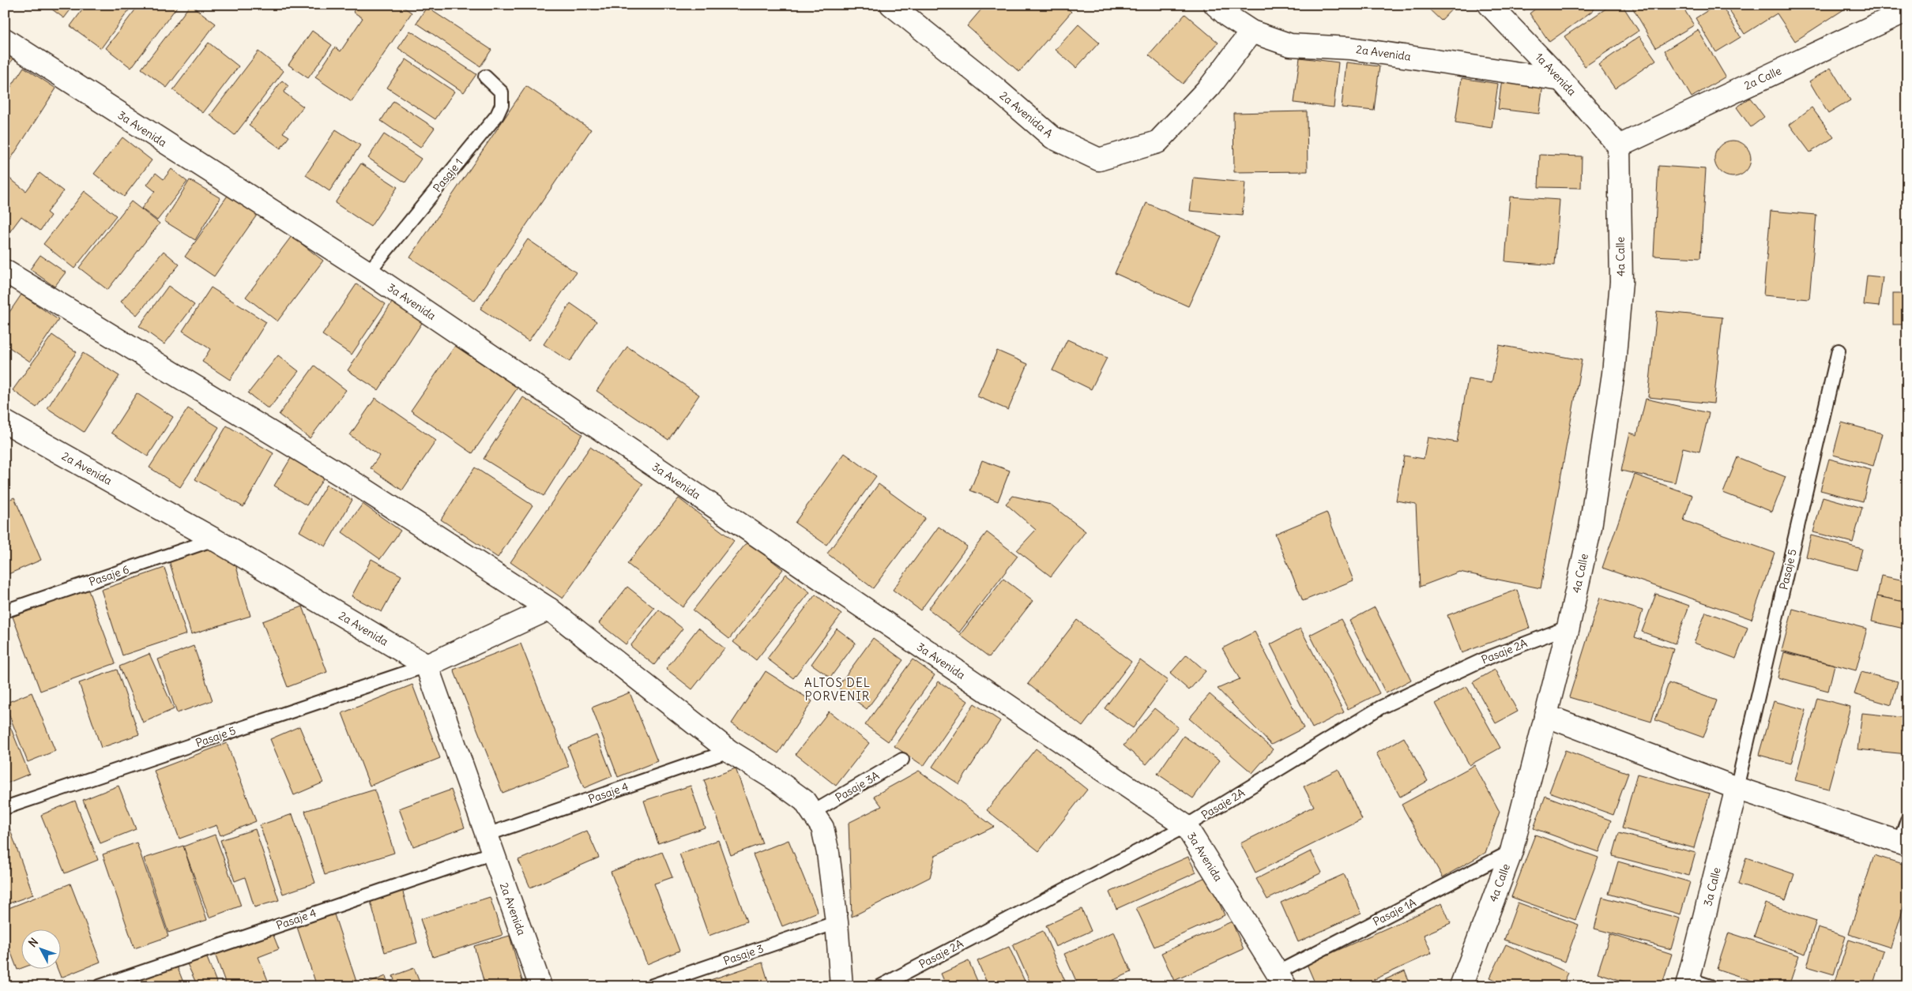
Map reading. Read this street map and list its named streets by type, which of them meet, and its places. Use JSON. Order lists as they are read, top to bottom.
{
  "streets": {
    "street": [
      "2a Avenida",
      "1a Avenida",
      "2a Calle",
      "2a Avenida A",
      "3a Avenida",
      "4a Calle",
      "3a Calle"
    ],
    "lane": [
      "Pasaje 1",
      "Pasaje 5",
      "Pasaje 6",
      "Pasaje 2A",
      "Pasaje 3A",
      "Pasaje 4",
      "Pasaje 1A",
      "Pasaje 3"
    ]
  },
  "crossings": [
    ["2a Avenida", "1a Avenida"],
    ["2a Avenida", "2a Avenida A"],
    ["2a Avenida", "Pasaje 5"],
    ["2a Avenida", "Pasaje 6"],
    ["2a Avenida", "Pasaje 4"],
    ["1a Avenida", "2a Calle"],
    ["1a Avenida", "4a Calle"],
    ["2a Calle", "4a Calle"],
    ["3a Avenida", "Pasaje 1"],
    ["3a Avenida", "Pasaje 2A"],
    ["3a Avenida", "Pasaje 1A"],
    ["4a Calle", "Pasaje 2A"],
    ["4a Calle", "Pasaje 1A"],
    ["Pasaje 5", "3a Calle"]
  ],
  "districts": ["ALTOS DEL PORVENIR"],
  "north": "top left"
}
